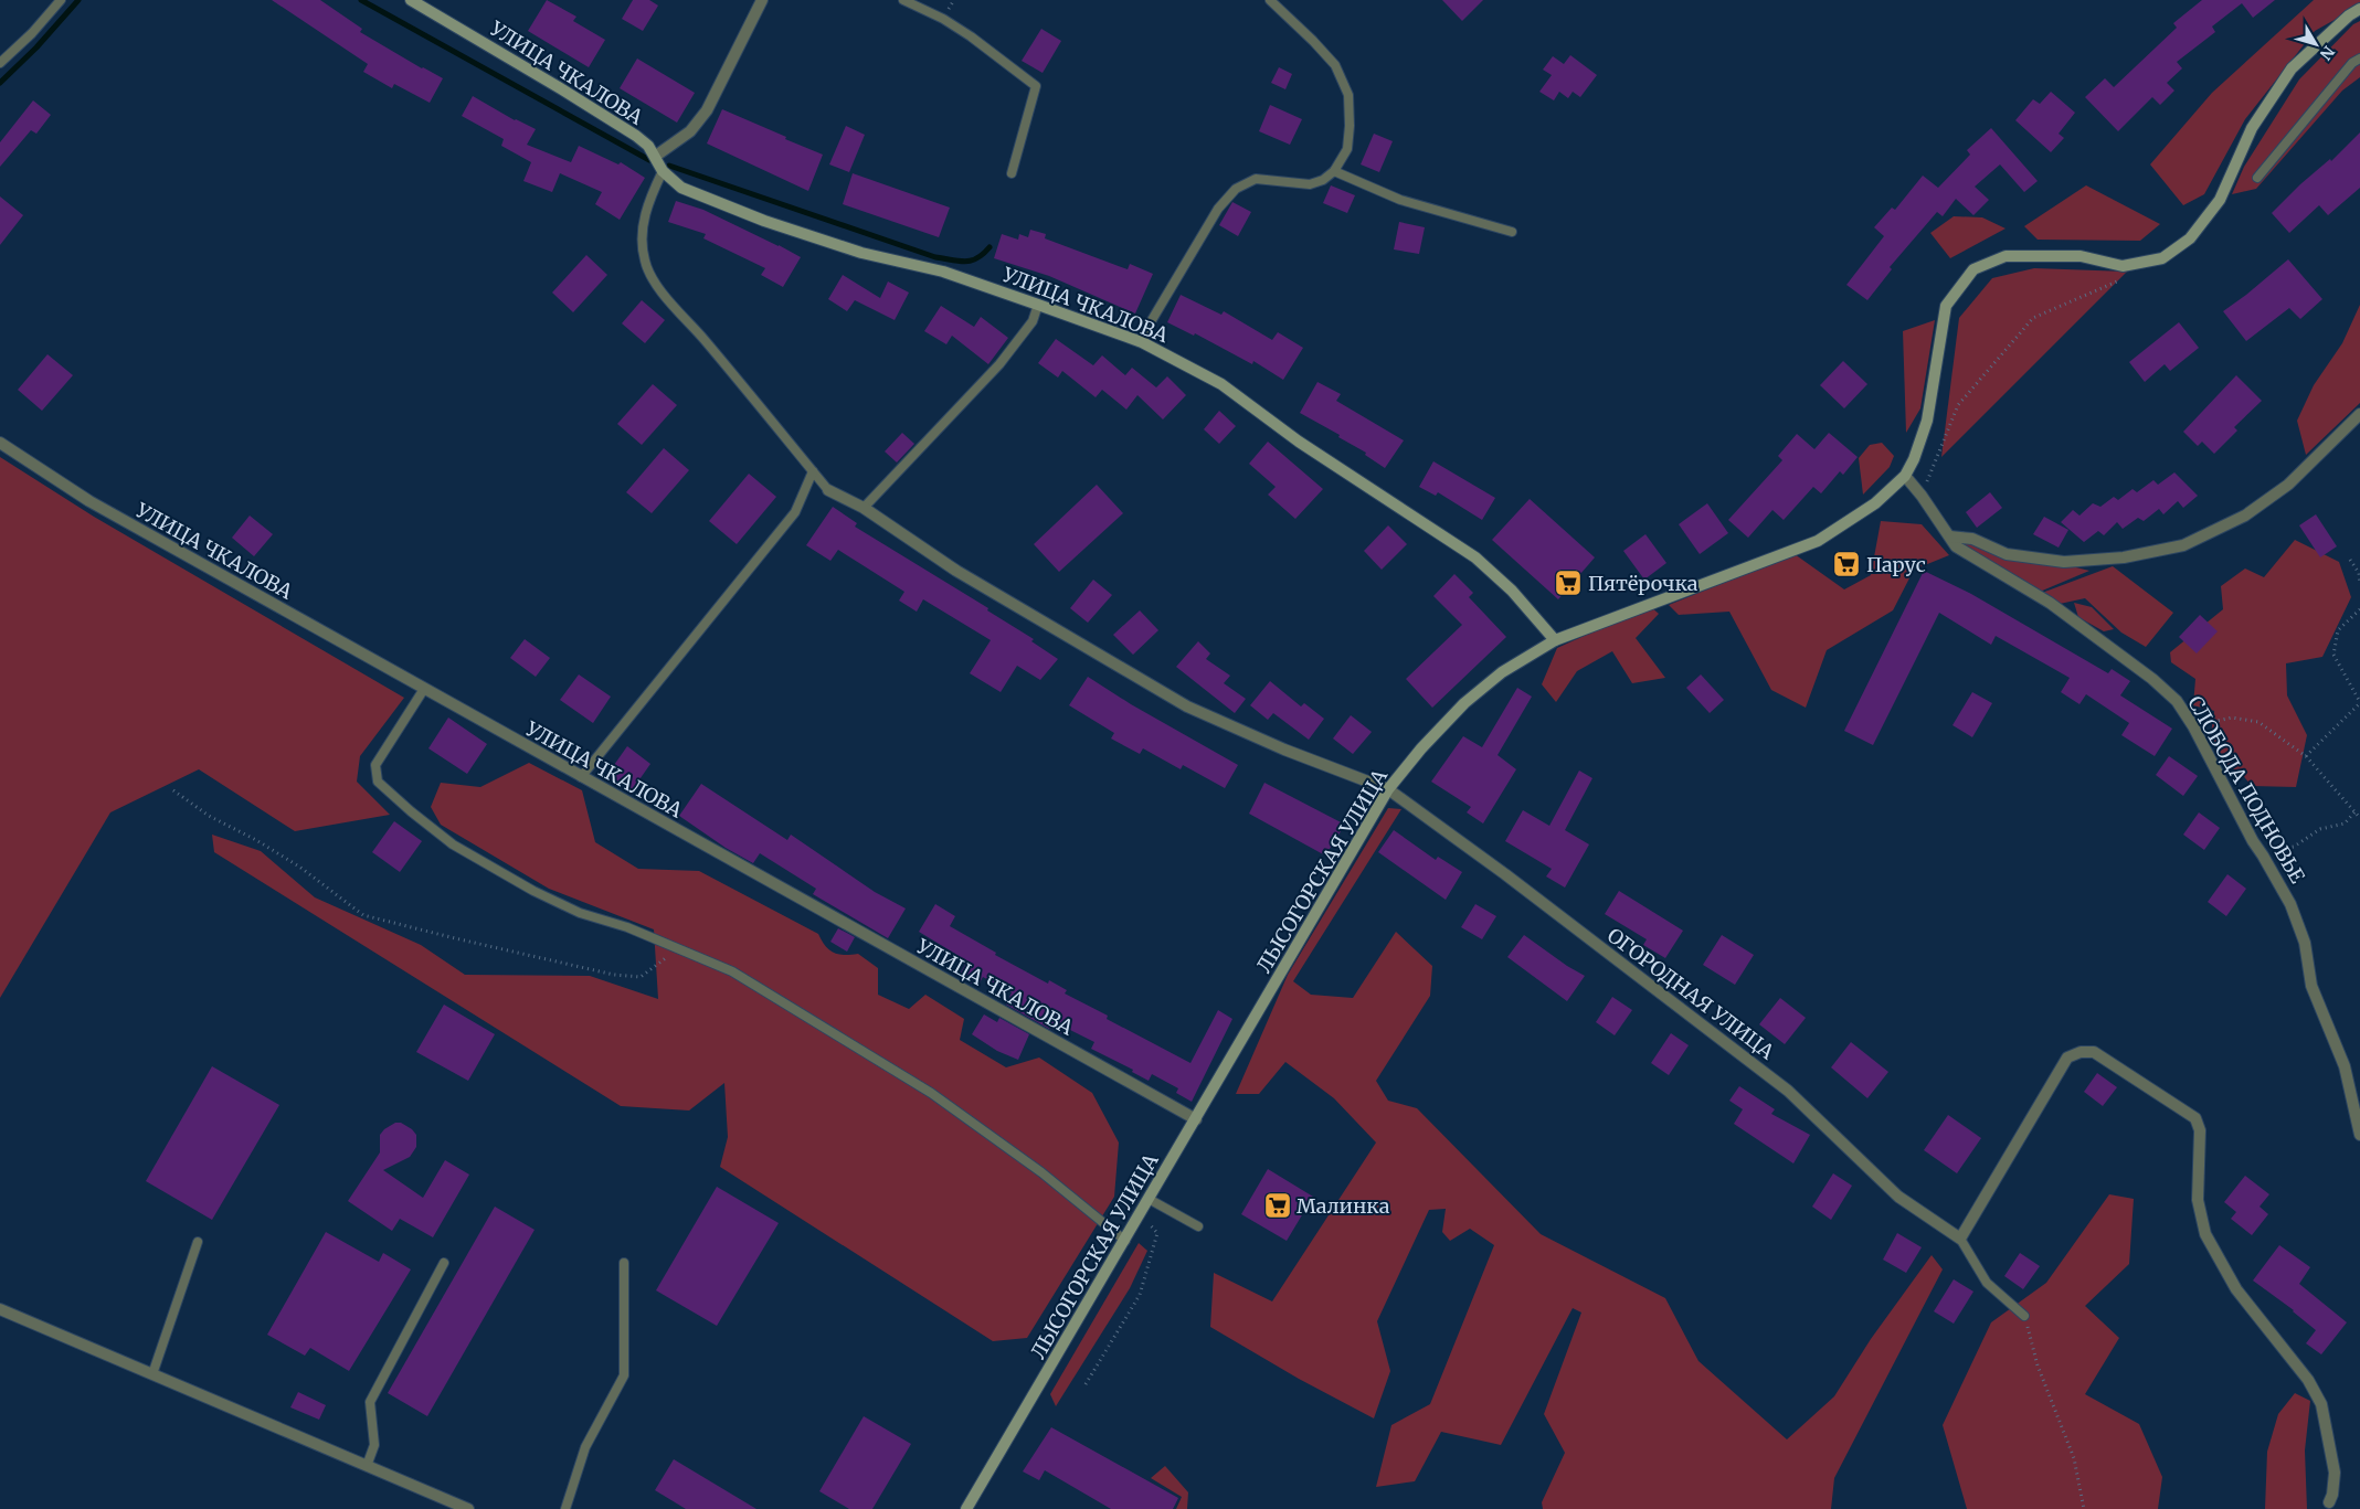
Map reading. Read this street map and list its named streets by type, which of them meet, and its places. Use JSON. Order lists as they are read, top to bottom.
{
  "streets": {
    "street": [
      "УЛИЦА ЧКАЛОВА",
      "СЛОБОДА ПОДНОВЬЕ",
      "ЛЫСОГОРСКАЯ УЛИЦА",
      "ОГОРОДНАЯ УЛИЦА"
    ]
  },
  "crossings": [
    ["УЛИЦА ЧКАЛОВА", "ЛЫСОГОРСКАЯ УЛИЦА"],
    ["ЛЫСОГОРСКАЯ УЛИЦА", "ОГОРОДНАЯ УЛИЦА"]
  ],
  "places": {
    "supermarket": ["Парус", "Пятёрочка", "Малинка"]
  },
  "north": "bottom right"
}
